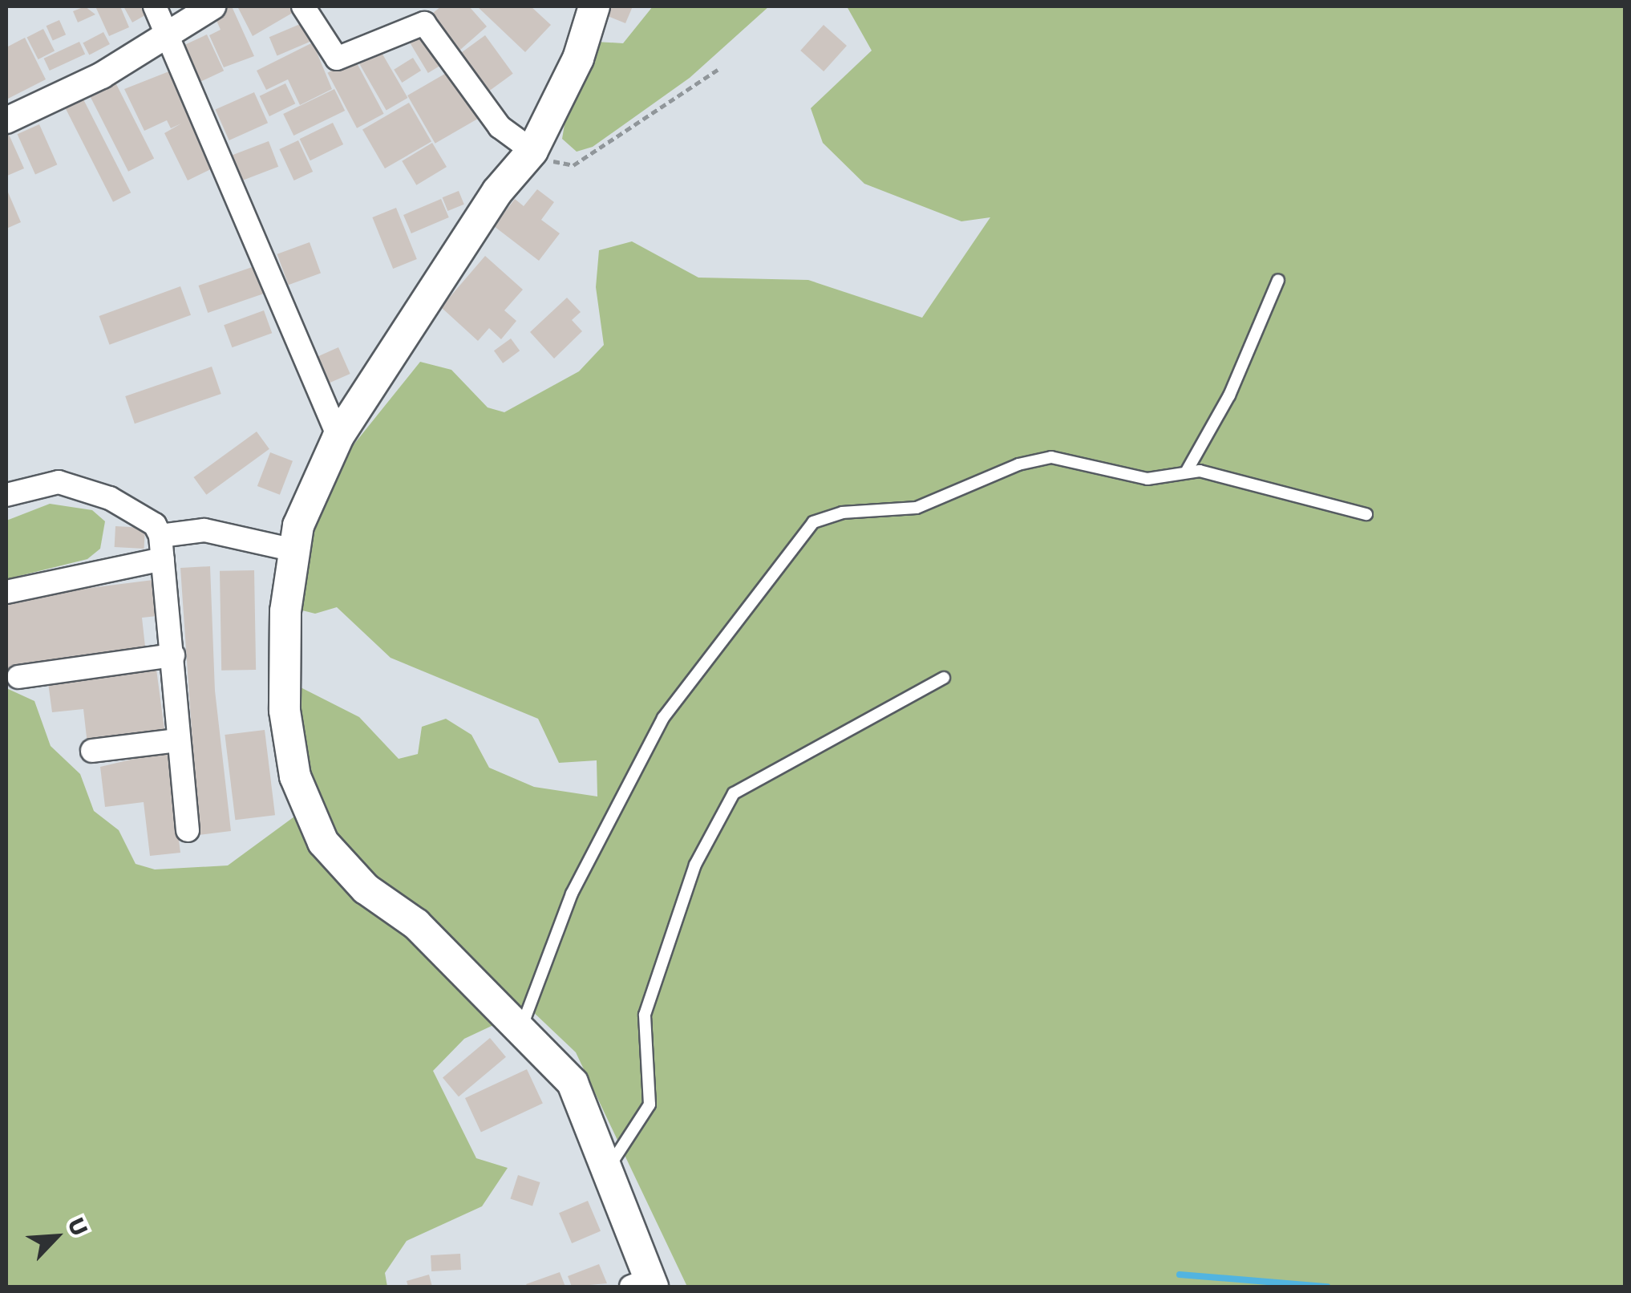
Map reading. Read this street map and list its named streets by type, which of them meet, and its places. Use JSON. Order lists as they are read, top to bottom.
{
  "north": "top right"
}
